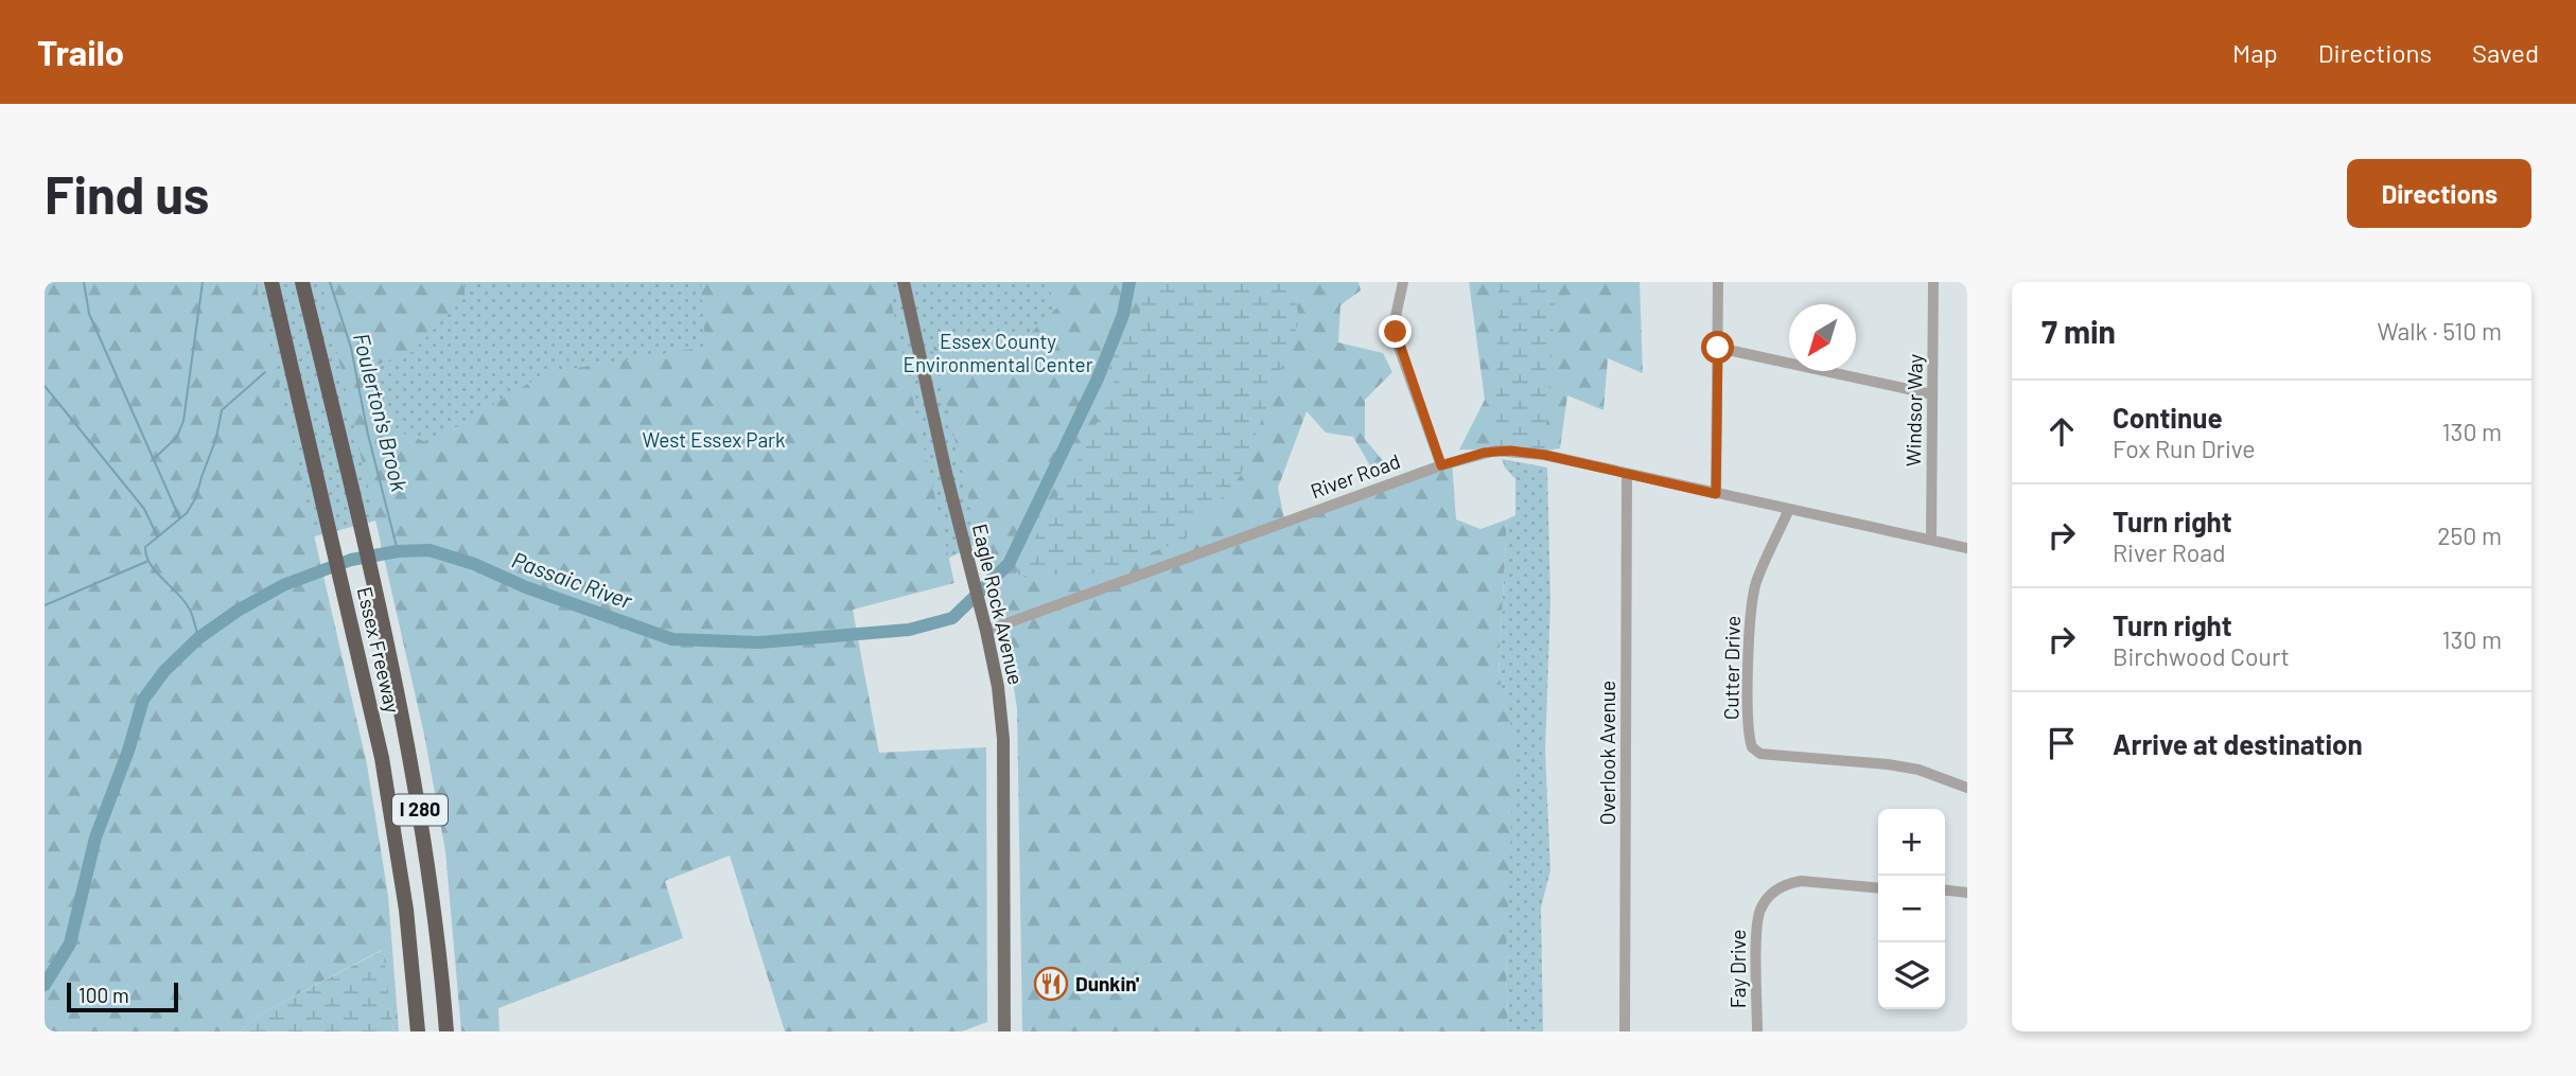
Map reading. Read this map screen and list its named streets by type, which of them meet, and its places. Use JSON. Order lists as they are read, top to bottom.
{
  "streets": {
    "highway": ["Essex Freeway", "I 280"],
    "main road": ["Eagle Rock Avenue"],
    "street": [
      "Windsor Way",
      "River Road",
      "Cutter Drive",
      "Overlook Avenue",
      "Fay Drive"
    ]
  },
  "crossings": [
    ["Windsor Way", "River Road"],
    ["River Road", "Eagle Rock Avenue"],
    ["River Road", "Cutter Drive"],
    ["River Road", "Overlook Avenue"]
  ],
  "water": ["Foulerton's Brook", "Passaic River"],
  "parks": ["Essex County Environmental Center", "West Essex Park"],
  "places": {
    "restaurant": ["Dunkin'"]
  },
  "scale_bar": "100 m",
  "north": "bottom left",
  "page": {
    "header": "Trailo",
    "nav": ["Map", "Directions", "Saved"],
    "buttons": "Directions",
    "title": "Find us",
    "heading": ["7 min", "Walk · 510 m"],
    "list": [
      ["Continue", "Fox Run Drive", "130 m"],
      ["Turn right", "River Road", "250 m"],
      ["Turn right", "Birchwood Court", "130 m"],
      "Arrive at destination"
    ],
    "map_buttons": ["+", "−"],
    "scale": "100 m"
  }
}
